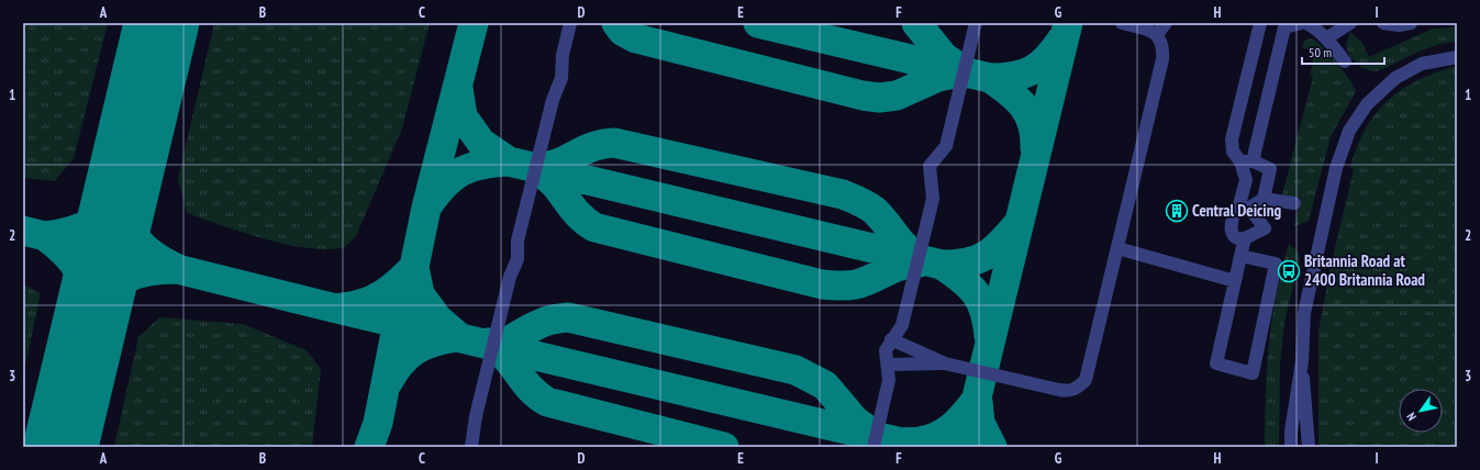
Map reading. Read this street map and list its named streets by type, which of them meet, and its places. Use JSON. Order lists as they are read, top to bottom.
{
  "places": {
    "building": ["Central Deicing"],
    "bus stop": ["Britannia Road at 2400 Britannia Road"]
  },
  "scale_bar": "50 m",
  "north": "bottom left",
  "grid": {
    "columns": [
      "A",
      "B",
      "C",
      "D",
      "E",
      "F",
      "G",
      "H",
      "I"
    ],
    "rows": ["1", "2", "3"]
  }
}
